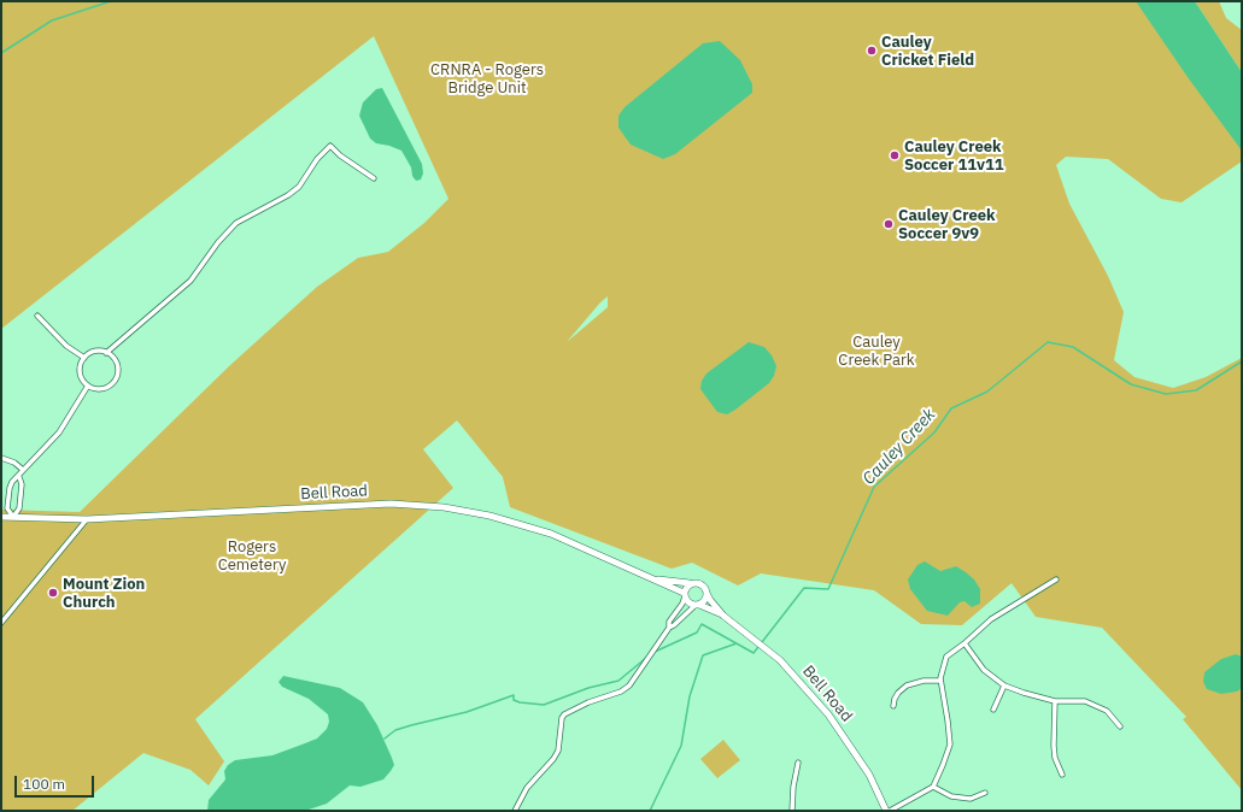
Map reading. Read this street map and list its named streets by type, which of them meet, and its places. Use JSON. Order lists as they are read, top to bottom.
{
  "streets": {
    "street": ["Bell Road"]
  },
  "water": ["Cauley Creek"],
  "parks": ["CRNRA - Rogers Bridge Unit", "Cauley Creek Park", "Rogers Cemetery"],
  "places": [
    "Cauley Cricket Field",
    "Cauley Creek Soccer 11v11",
    "Cauley Creek Soccer 9v9",
    "Mount Zion Church"
  ],
  "scale_bar": "100 m"
}
